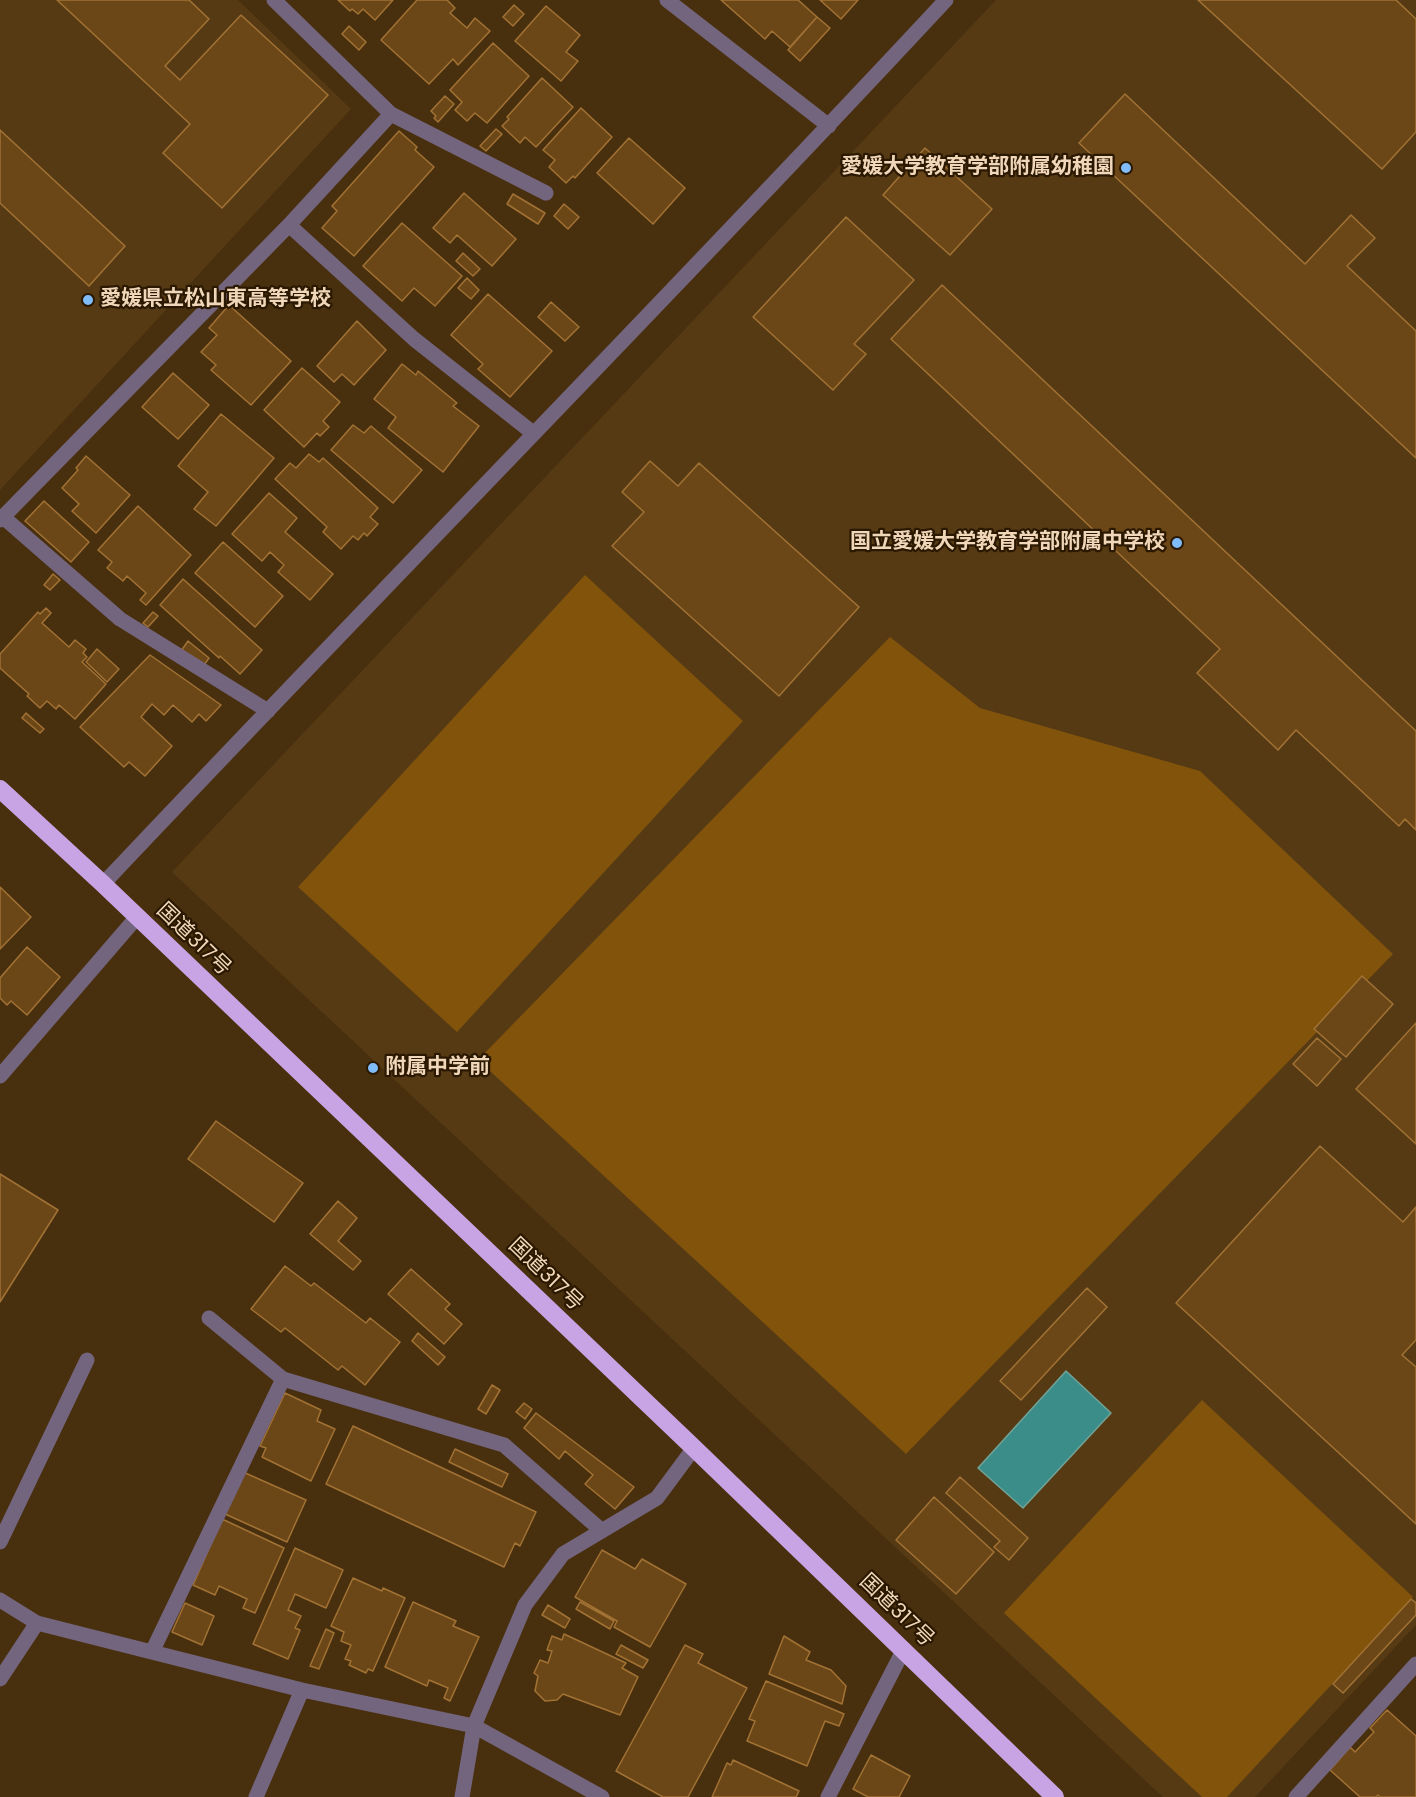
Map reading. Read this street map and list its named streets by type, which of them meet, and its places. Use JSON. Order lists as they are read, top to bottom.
{
  "streets": {
    "highway": ["国道317号"]
  },
  "places": [
    "愛媛大学教育学部附属幼稚園",
    "愛媛県立松山東高等学校",
    "国立愛媛大学教育学部附属中学校",
    "附属中学前"
  ]
}
